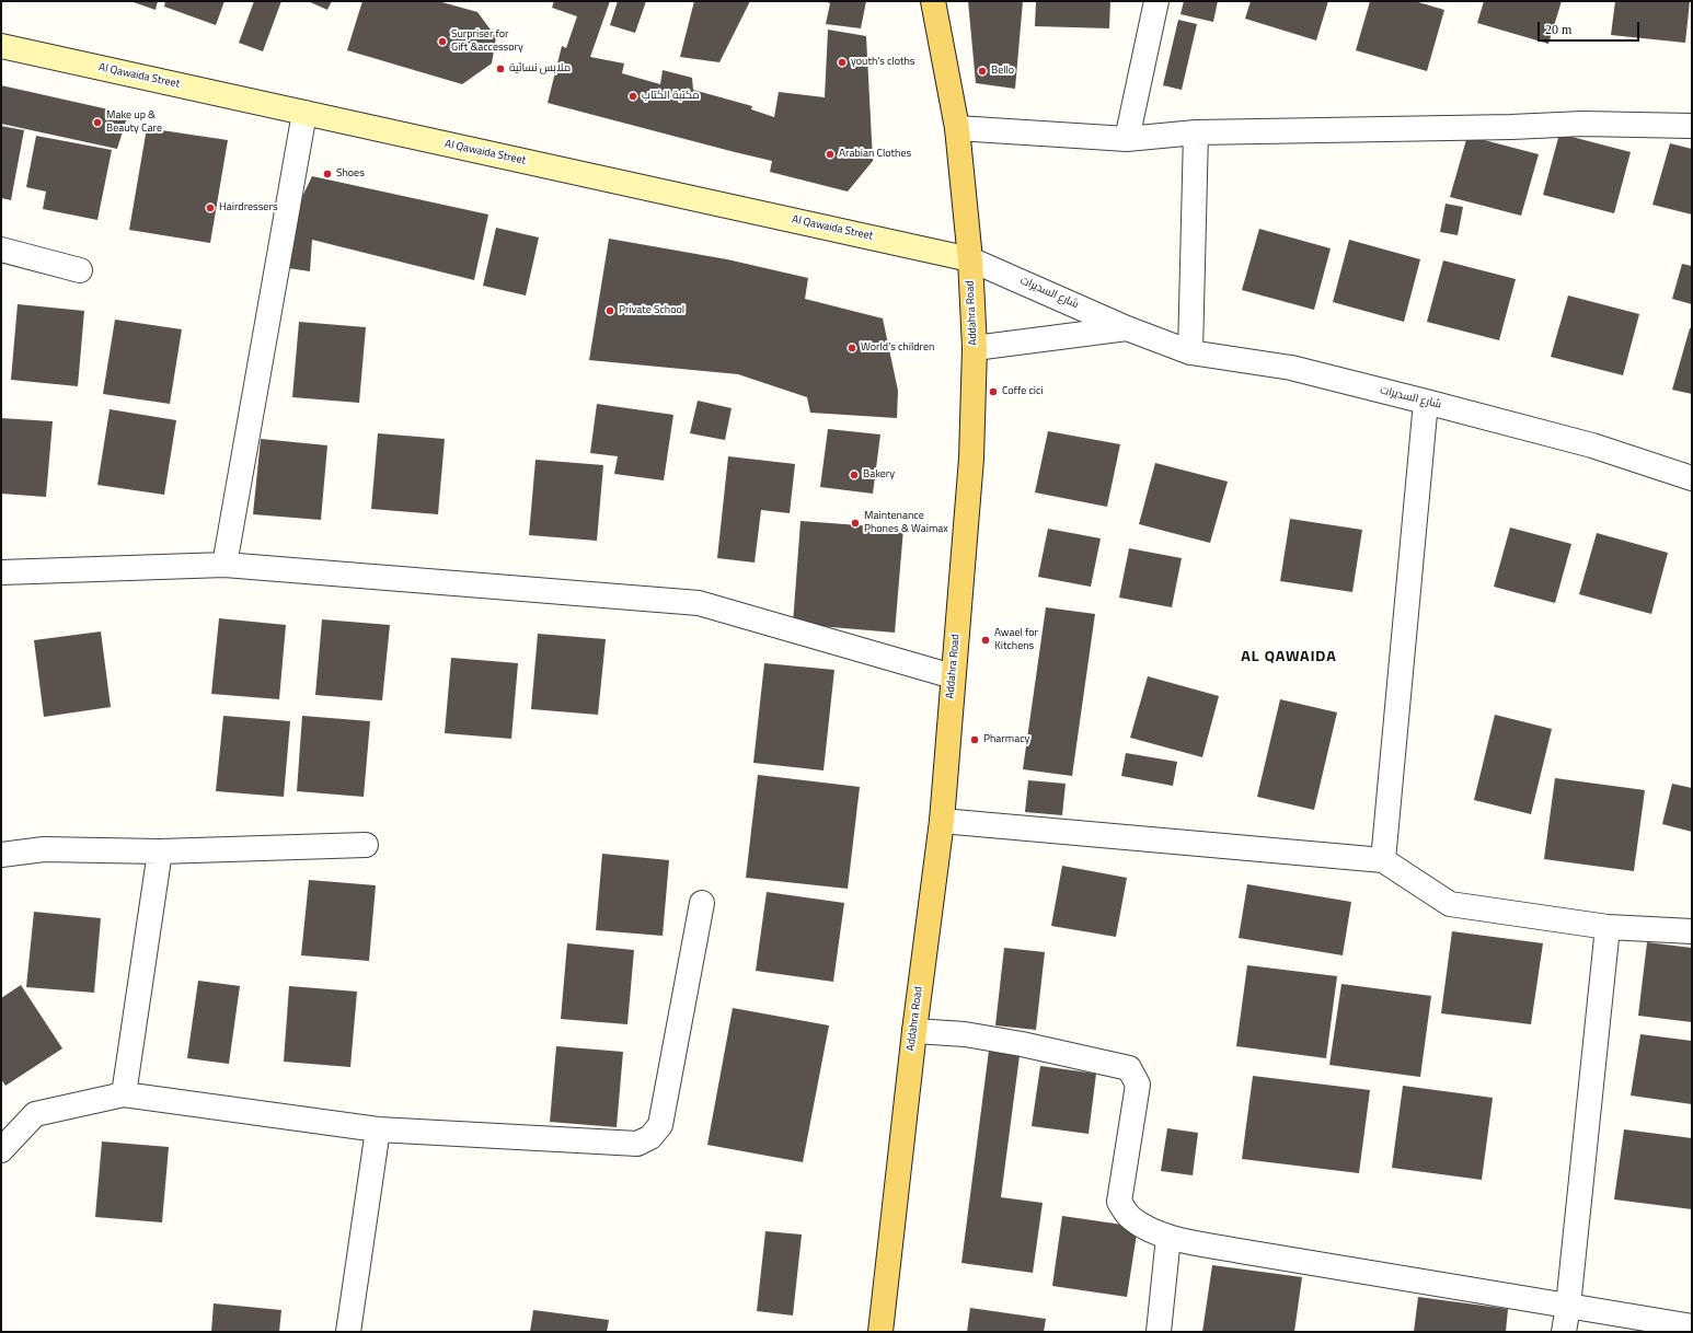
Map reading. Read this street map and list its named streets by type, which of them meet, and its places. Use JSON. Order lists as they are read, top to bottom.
{
  "streets": {
    "main road": ["Al Qawaida Street", "Addahra Road"],
    "street": ["شارع السديرات"]
  },
  "crossings": [
    ["Al Qawaida Street", "شارع السديرات"],
    ["Al Qawaida Street", "Addahra Road"],
    ["شارع السديرات", "Addahra Road"]
  ],
  "districts": ["AL QAWAIDA"],
  "places": [
    "Surpriser for Gift &accessory",
    "youth's cloths",
    "ملابس نسائية",
    "Bello",
    "مكتبة الكتاب",
    "Make up & Beauty Care",
    "Arabian Clothes",
    "Shoes",
    "Hairdressers",
    "Private School",
    "World's children",
    "Coffe cici",
    "Bakery",
    "Maintenance Phones & Waimax",
    "Awael for Kitchens",
    "Pharmacy"
  ],
  "scale_bar": "20 m"
}
